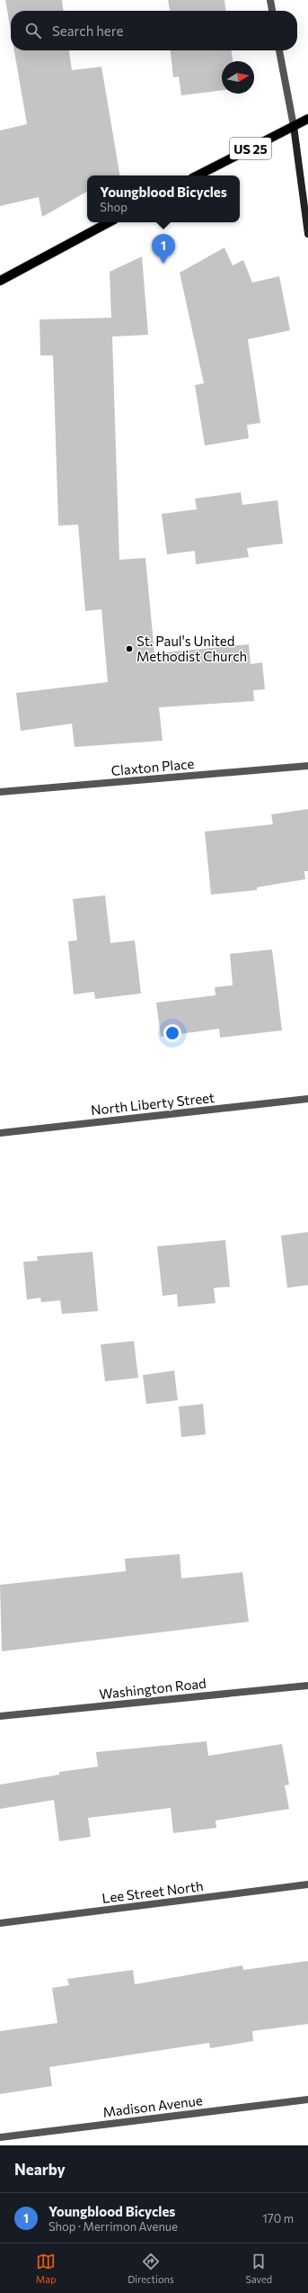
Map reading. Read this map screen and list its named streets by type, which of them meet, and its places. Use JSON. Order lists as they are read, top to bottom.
{
  "streets": {
    "main road": ["US 25"],
    "street": [
      "Claxton Place",
      "North Liberty Street",
      "Washington Road",
      "Lee Street North",
      "Madison Avenue"
    ]
  },
  "places": ["St. Paul's United Methodist Church"],
  "north": "right",
  "page": {
    "search": "Search here",
    "popup": ["Youngblood Bicycles", "Shop"],
    "pins": "1",
    "heading": "Nearby",
    "list": [
      {
        "mark": "1",
        "name": "Youngblood Bicycles",
        "note": "Shop · Merrimon Avenue",
        "value": "170 m"
      }
    ],
    "nav": ["Map", "Directions", "Saved"]
  }
}
